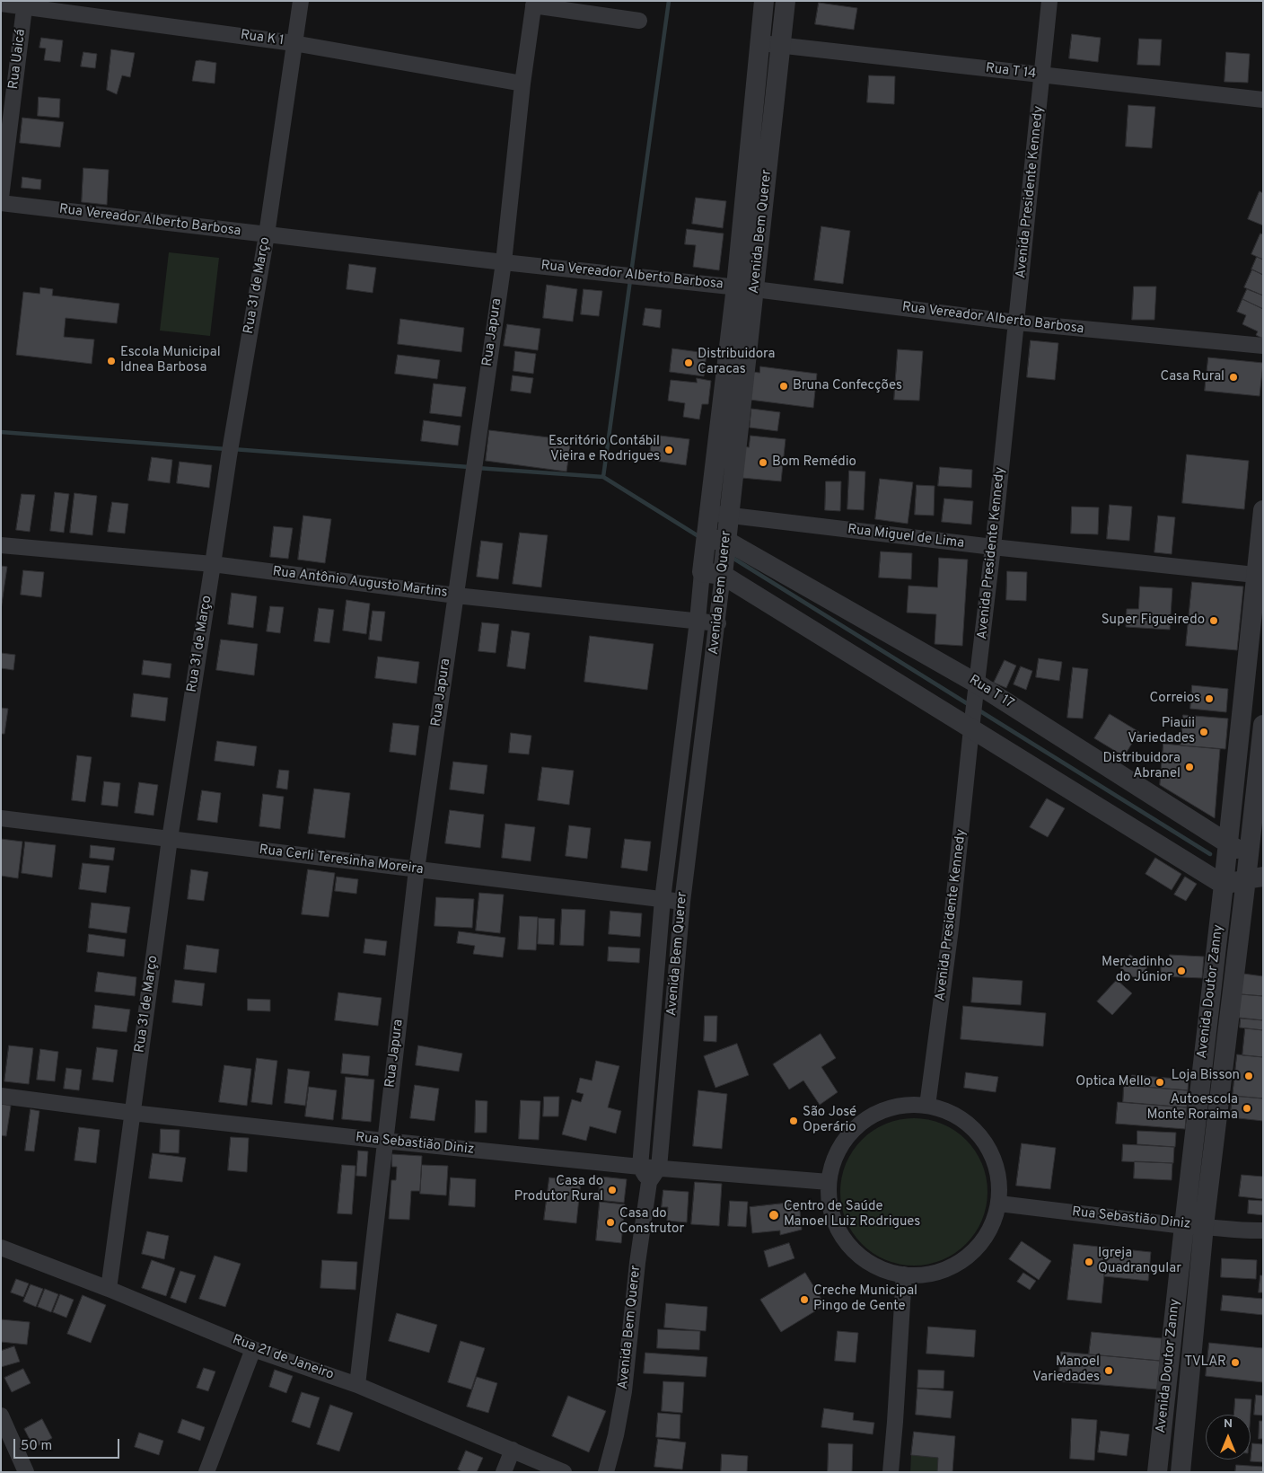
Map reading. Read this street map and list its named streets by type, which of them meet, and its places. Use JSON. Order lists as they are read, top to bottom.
{
  "streets": {
    "street": [
      "Rua K 1",
      "Rua Uaicá",
      "Rua T 14",
      "Avenida Presidente Kennedy",
      "Rua Vereador Alberto Barbosa",
      "Avenida Bem Querer",
      "Rua 31 de Março",
      "Rua Japura",
      "Rua Miguel de Lima",
      "Rua Antônio Augusto Martins",
      "Rua T 17",
      "Rua Cerli Teresinha Moreira",
      "Avenida Doutor Zanny",
      "Rua Sebastião Diniz",
      "Rua 21 de Janeiro"
    ]
  },
  "crossings": [
    ["Rua K 1", "Rua Uaicá"],
    ["Rua K 1", "Rua 31 de Março"],
    ["Rua K 1", "Rua Japura"],
    ["Rua T 14", "Avenida Presidente Kennedy"],
    ["Rua T 14", "Avenida Bem Querer"],
    ["Avenida Presidente Kennedy", "Rua Vereador Alberto Barbosa"],
    ["Avenida Presidente Kennedy", "Rua Miguel de Lima"],
    ["Avenida Presidente Kennedy", "Rua T 17"],
    ["Rua Vereador Alberto Barbosa", "Avenida Bem Querer"],
    ["Rua Vereador Alberto Barbosa", "Rua 31 de Março"],
    ["Rua Vereador Alberto Barbosa", "Rua Japura"],
    ["Avenida Bem Querer", "Rua Miguel de Lima"],
    ["Avenida Bem Querer", "Rua Antônio Augusto Martins"],
    ["Avenida Bem Querer", "Rua T 17"],
    ["Avenida Bem Querer", "Rua Cerli Teresinha Moreira"],
    ["Avenida Bem Querer", "Rua Sebastião Diniz"],
    ["Rua 31 de Março", "Rua Antônio Augusto Martins"],
    ["Rua 31 de Março", "Rua Cerli Teresinha Moreira"],
    ["Rua 31 de Março", "Rua Sebastião Diniz"],
    ["Rua 31 de Março", "Rua 21 de Janeiro"],
    ["Rua Japura", "Rua Antônio Augusto Martins"],
    ["Rua Japura", "Rua Cerli Teresinha Moreira"],
    ["Rua Japura", "Rua Sebastião Diniz"],
    ["Rua Japura", "Rua 21 de Janeiro"],
    ["Rua Miguel de Lima", "Avenida Doutor Zanny"],
    ["Rua T 17", "Avenida Doutor Zanny"],
    ["Avenida Doutor Zanny", "Rua Sebastião Diniz"]
  ],
  "places": [
    "Escola Municipal Idnea Barbosa",
    "Distribuidora Caracas",
    "Casa Rural",
    "Bruna Confecções",
    "Escritório Contábil Vieira e Rodrigues",
    "Bom Remédio",
    "Super Figueiredo",
    "Correios",
    "Piauii Variedades",
    "Distribuidora Abranel",
    "Mercadinho do Júnior",
    "Loja Bisson",
    "Optica Mello",
    "Autoescola Monte Roraima",
    "São José Operário",
    "Casa do Produtor Rural",
    "Centro de Saúde Manoel Luiz Rodrigues",
    "Casa do Construtor",
    "Igreja Quadrangular",
    "Creche Municipal Pingo de Gente",
    "TVLAR",
    "Manoel Variedades"
  ],
  "scale_bar": "50 m",
  "north": "top"
}
